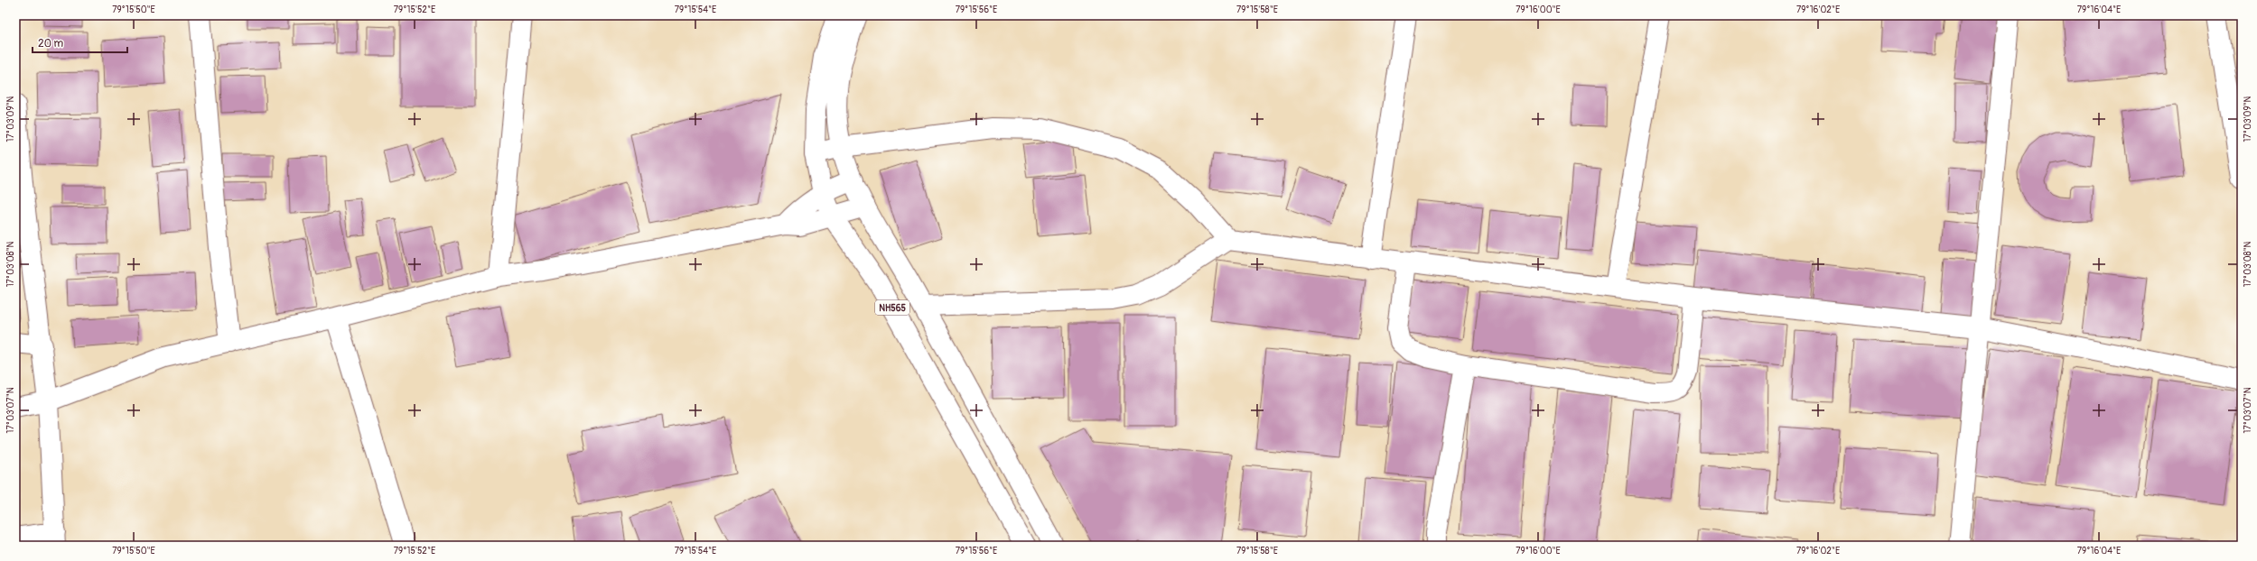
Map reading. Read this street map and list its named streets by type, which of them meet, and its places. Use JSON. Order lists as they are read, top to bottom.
{
  "streets": {
    "main road": ["NH565"]
  },
  "scale_bar": "20 m",
  "coordinates": [
    "79°15'50\"E",
    "79°15'52\"E",
    "79°15'54\"E",
    "79°15'56\"E",
    "79°15'58\"E",
    "79°16'00\"E",
    "79°16'02\"E",
    "79°16'04\"E",
    "17°03'09\"N",
    "17°03'08\"N",
    "17°03'07\"N"
  ]
}
